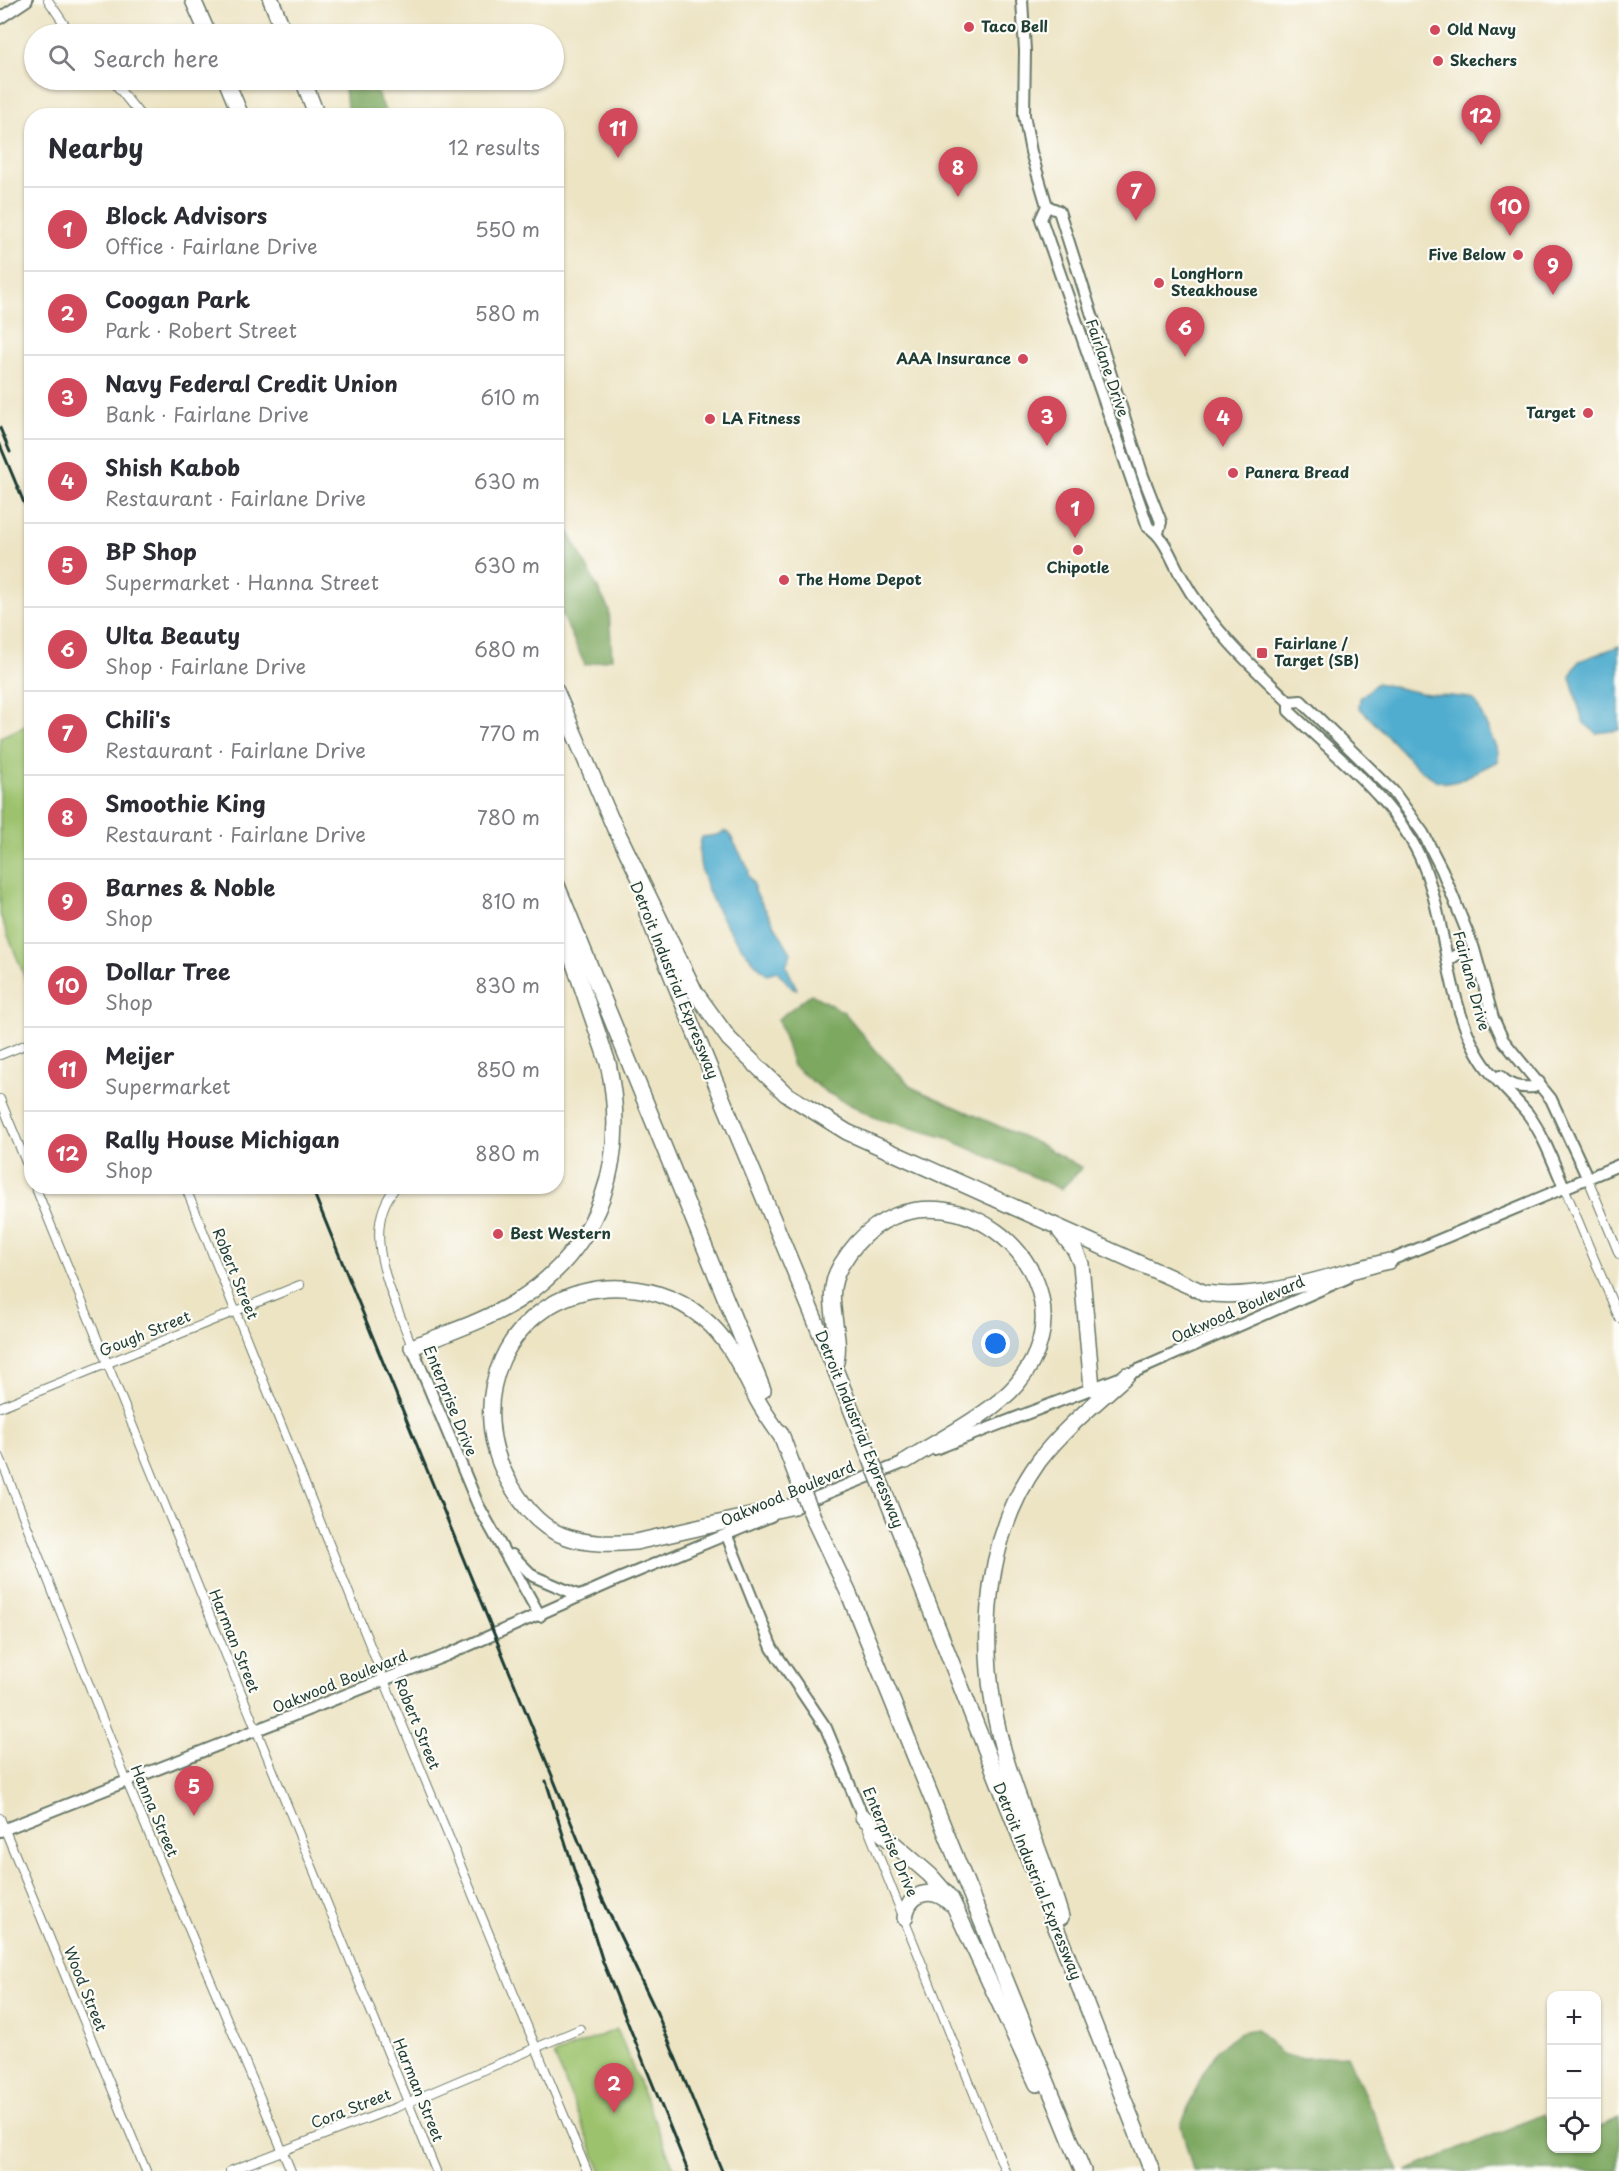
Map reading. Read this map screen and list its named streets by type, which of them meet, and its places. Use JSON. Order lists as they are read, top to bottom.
{
  "streets": {
    "highway": ["Detroit Industrial Expressway"],
    "main road": ["Fairlane Drive", "Oakwood Boulevard", "Enterprise Drive"],
    "street": [
      "Robert Street",
      "Gough Street",
      "Harman Street",
      "Hanna Street",
      "Wood Street",
      "Cora Street"
    ]
  },
  "crossings": [
    ["Fairlane Drive", "Oakwood Boulevard"],
    ["Robert Street", "Oakwood Boulevard"],
    ["Robert Street", "Gough Street"],
    ["Robert Street", "Cora Street"],
    ["Oakwood Boulevard", "Enterprise Drive"],
    ["Oakwood Boulevard", "Harman Street"],
    ["Oakwood Boulevard", "Hanna Street"],
    ["Oakwood Boulevard", "Wood Street"],
    ["Gough Street", "Harman Street"],
    ["Harman Street", "Cora Street"],
    ["Hanna Street", "Cora Street"]
  ],
  "places": {
    "other": [
      "Taco Bell",
      "Old Navy",
      "Skechers",
      "Five Below",
      "LongHorn Steakhouse",
      "AAA Insurance",
      "Target",
      "LA Fitness",
      "Panera Bread",
      "Chipotle",
      "The Home Depot",
      "Best Western"
    ],
    "transit": ["Fairlane / Target (SB)"]
  },
  "page": {
    "search": "Search here",
    "pins": [
      "12",
      "11",
      "8",
      "7",
      "10",
      "9",
      "6",
      "3",
      "4",
      "1",
      "5",
      "2"
    ],
    "heading": ["Nearby", "12 results"],
    "list": [
      {
        "mark": "1",
        "name": "Block Advisors",
        "note": "Office · Fairlane Drive",
        "value": "550 m"
      },
      {
        "mark": "2",
        "name": "Coogan Park",
        "note": "Park · Robert Street",
        "value": "580 m"
      },
      {
        "mark": "3",
        "name": "Navy Federal Credit Union",
        "note": "Bank · Fairlane Drive",
        "value": "610 m"
      },
      {
        "mark": "4",
        "name": "Shish Kabob",
        "note": "Restaurant · Fairlane Drive",
        "value": "630 m"
      },
      {
        "mark": "5",
        "name": "BP Shop",
        "note": "Supermarket · Hanna Street",
        "value": "630 m"
      },
      {
        "mark": "6",
        "name": "Ulta Beauty",
        "note": "Shop · Fairlane Drive",
        "value": "680 m"
      },
      {
        "mark": "7",
        "name": "Chili's",
        "note": "Restaurant · Fairlane Drive",
        "value": "770 m"
      },
      {
        "mark": "8",
        "name": "Smoothie King",
        "note": "Restaurant · Fairlane Drive",
        "value": "780 m"
      },
      {
        "mark": "9",
        "name": "Barnes & Noble",
        "note": "Shop",
        "value": "810 m"
      },
      {
        "mark": "10",
        "name": "Dollar Tree",
        "note": "Shop",
        "value": "830 m"
      },
      {
        "mark": "11",
        "name": "Meijer",
        "note": "Supermarket",
        "value": "850 m"
      },
      {
        "mark": "12",
        "name": "Rally House Michigan",
        "note": "Shop",
        "value": "880 m"
      }
    ],
    "map_buttons": ["+", "−"]
  }
}
